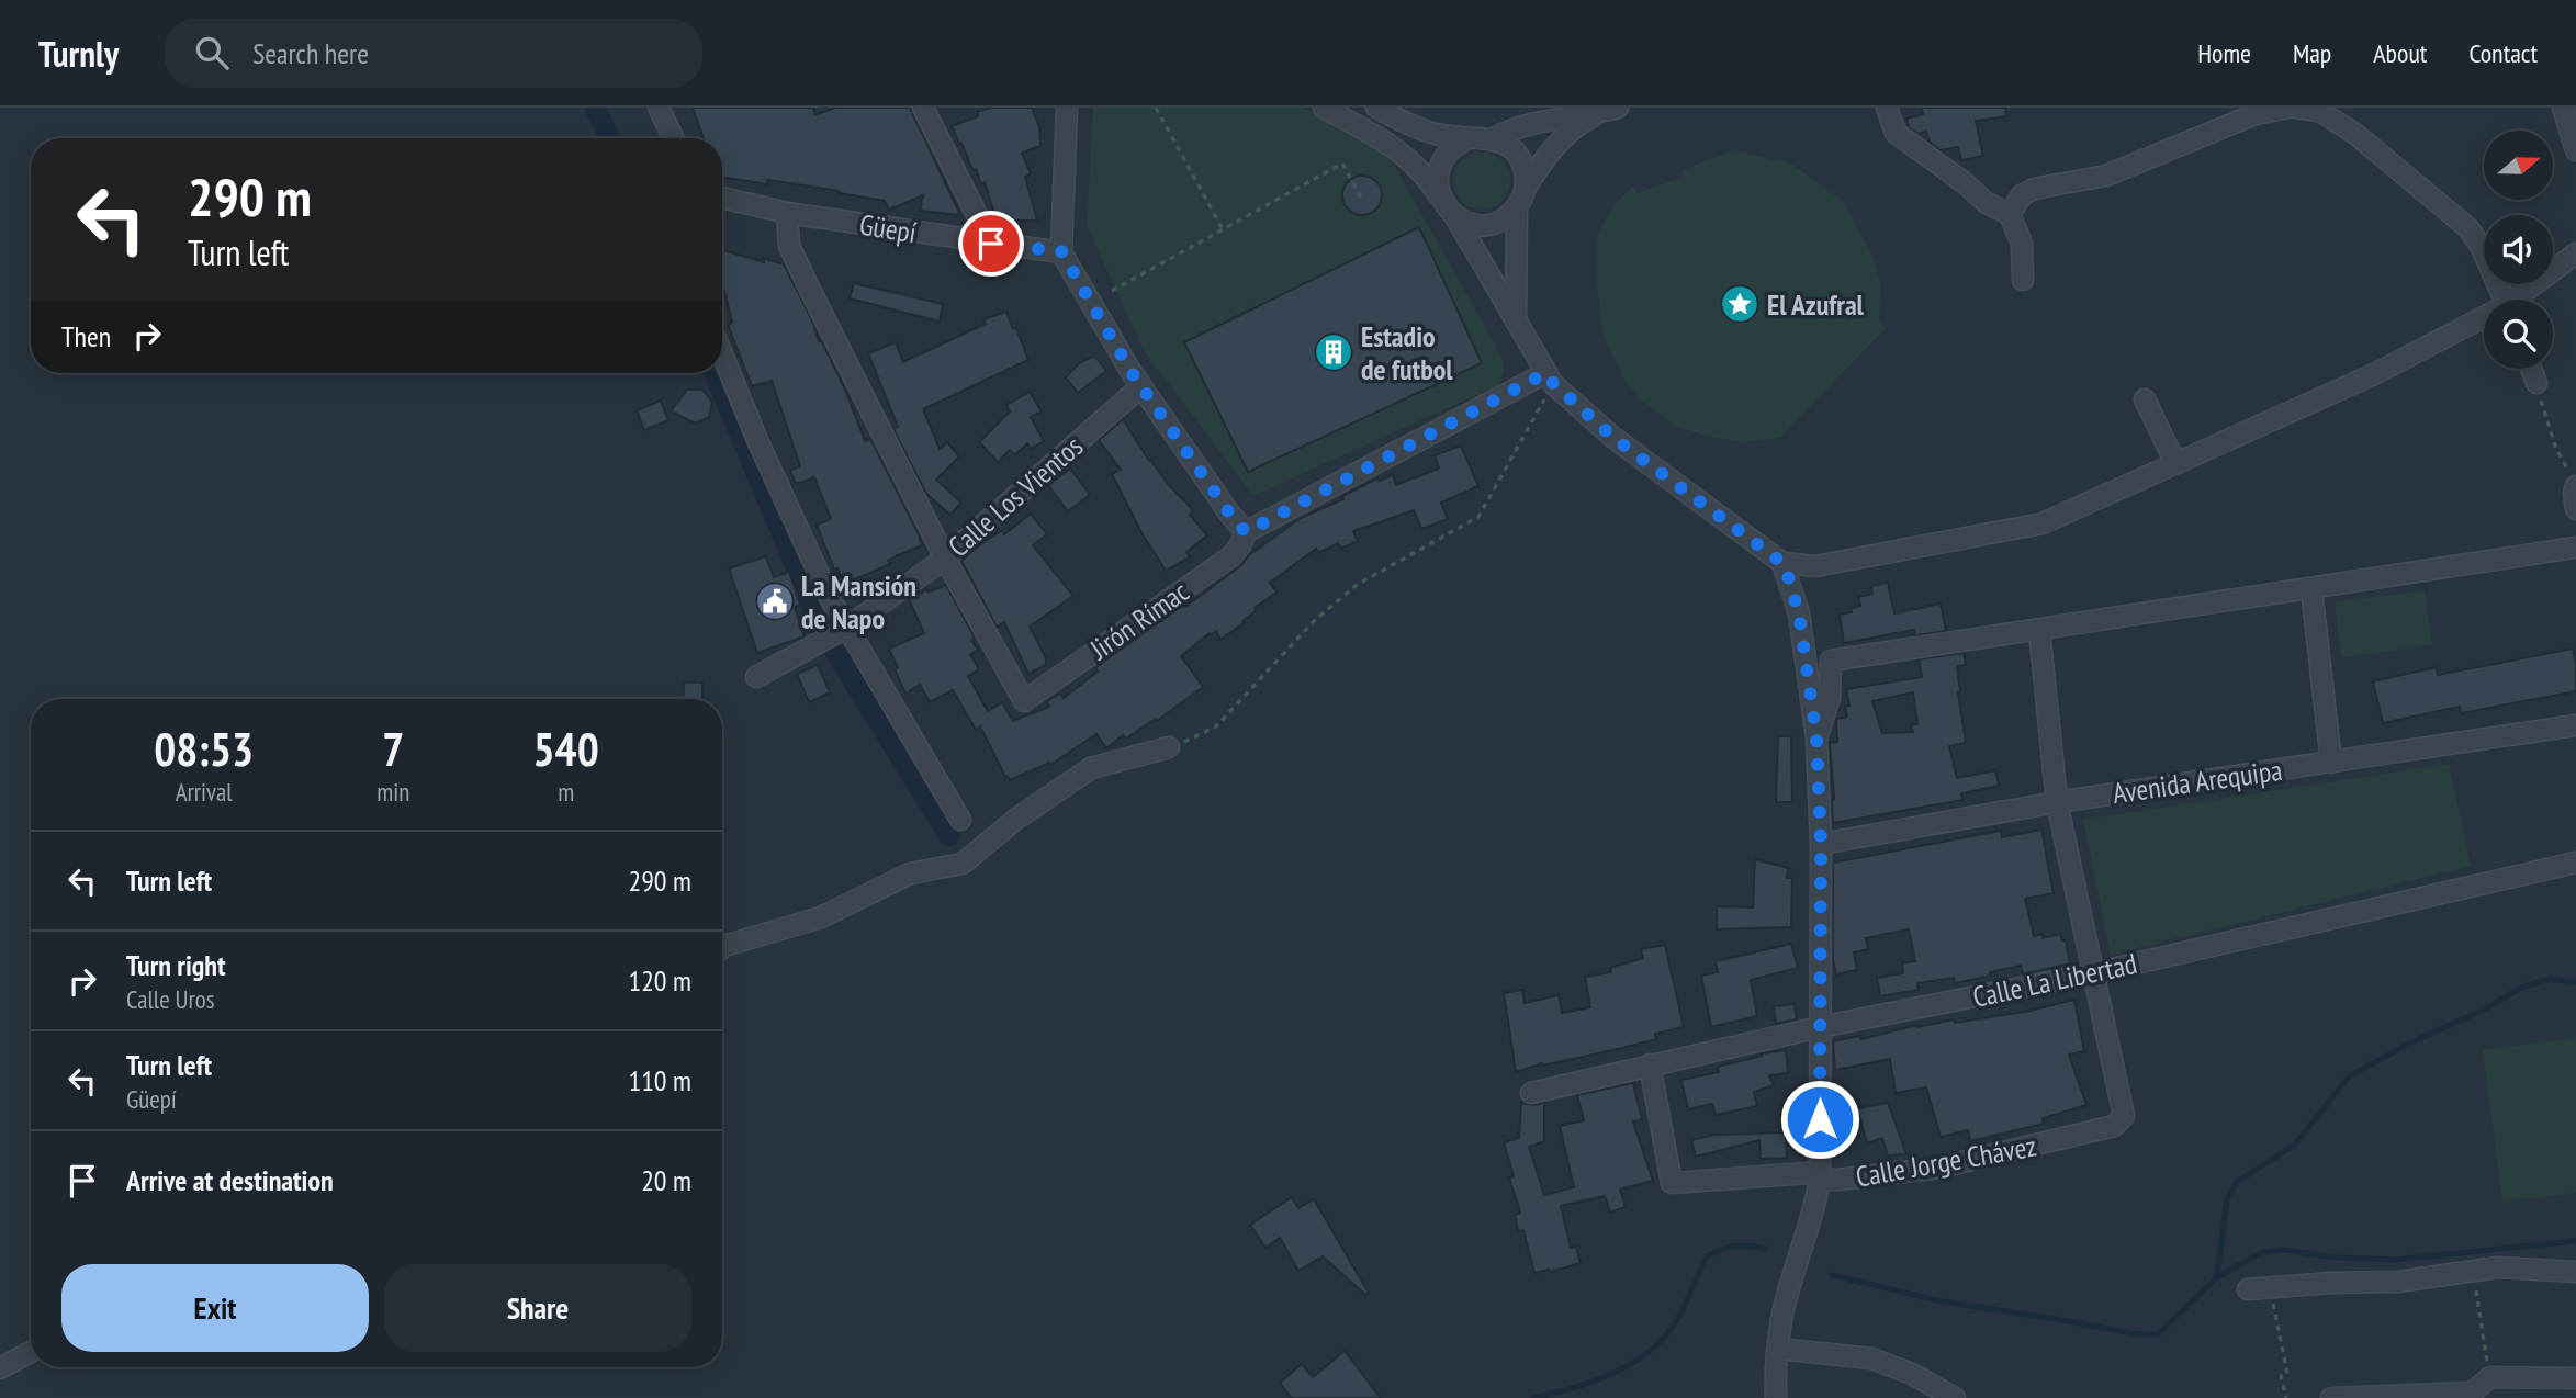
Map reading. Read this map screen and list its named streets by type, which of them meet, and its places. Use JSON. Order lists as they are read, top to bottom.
{
  "streets": {
    "street": [
      "Güepí",
      "Calle Los Vientos",
      "Jirón Rímac",
      "Avenida Arequipa",
      "Calle La Libertad",
      "Calle Jorge Chávez"
    ]
  },
  "crossings": [
    ["Calle Los Vientos", "Jirón Rímac"],
    ["Calle La Libertad", "Calle Jorge Chávez"]
  ],
  "places": {
    "place": ["El Azufral"],
    "building": ["Estadio de futbol"],
    "public building": ["La Mansión de Napo"]
  },
  "north": "right",
  "page": {
    "header": "Turnly",
    "search": "Search here",
    "nav": [
      "Home",
      "Map",
      "About",
      "Contact"
    ],
    "turn": ["290 m", "Turn left"],
    "then": "Then",
    "eta": [
      "08:53",
      "Arrival",
      "7",
      "min",
      "540",
      "m"
    ],
    "list": [
      {
        "name": "Turn left",
        "value": "290 m"
      },
      {
        "name": "Turn right",
        "note": "Calle Uros",
        "value": "120 m"
      },
      {
        "name": "Turn left",
        "note": "Güepí",
        "value": "110 m"
      },
      {
        "name": "Arrive at destination",
        "value": "20 m"
      }
    ],
    "buttons": ["Exit", "Share"]
  }
}
